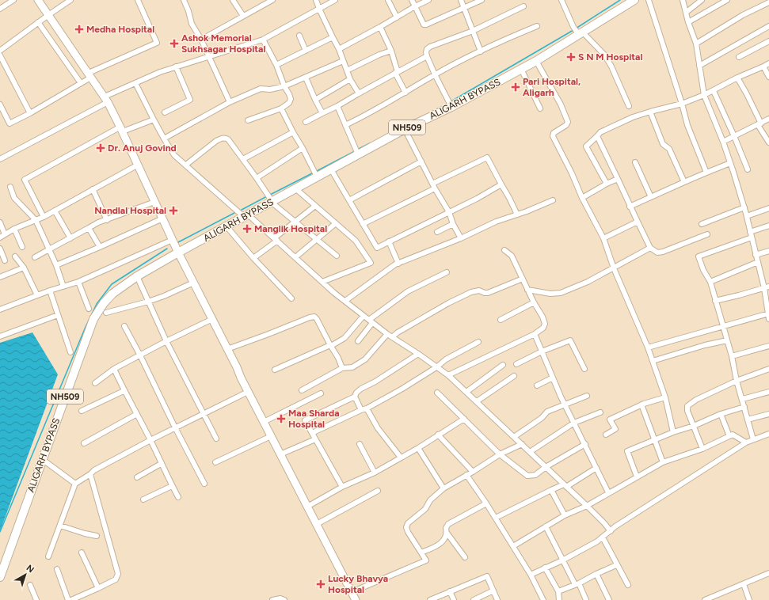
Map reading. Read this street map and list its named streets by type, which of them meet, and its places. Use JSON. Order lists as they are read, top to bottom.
{
  "streets": {
    "highway": ["ALIGARH BYPASS", "NH509"]
  },
  "places": {
    "health": [
      "Medha Hospital",
      "Ashok Memorial Sukhsagar Hospital",
      "S N M Hospital",
      "Pari Hospital, Aligarh",
      "Dr. Anuj Govind",
      "Nandlal Hospital",
      "Manglik Hospital",
      "Maa Sharda Hospital",
      "Lucky Bhavya Hospital"
    ]
  },
  "north": "top right"
}
